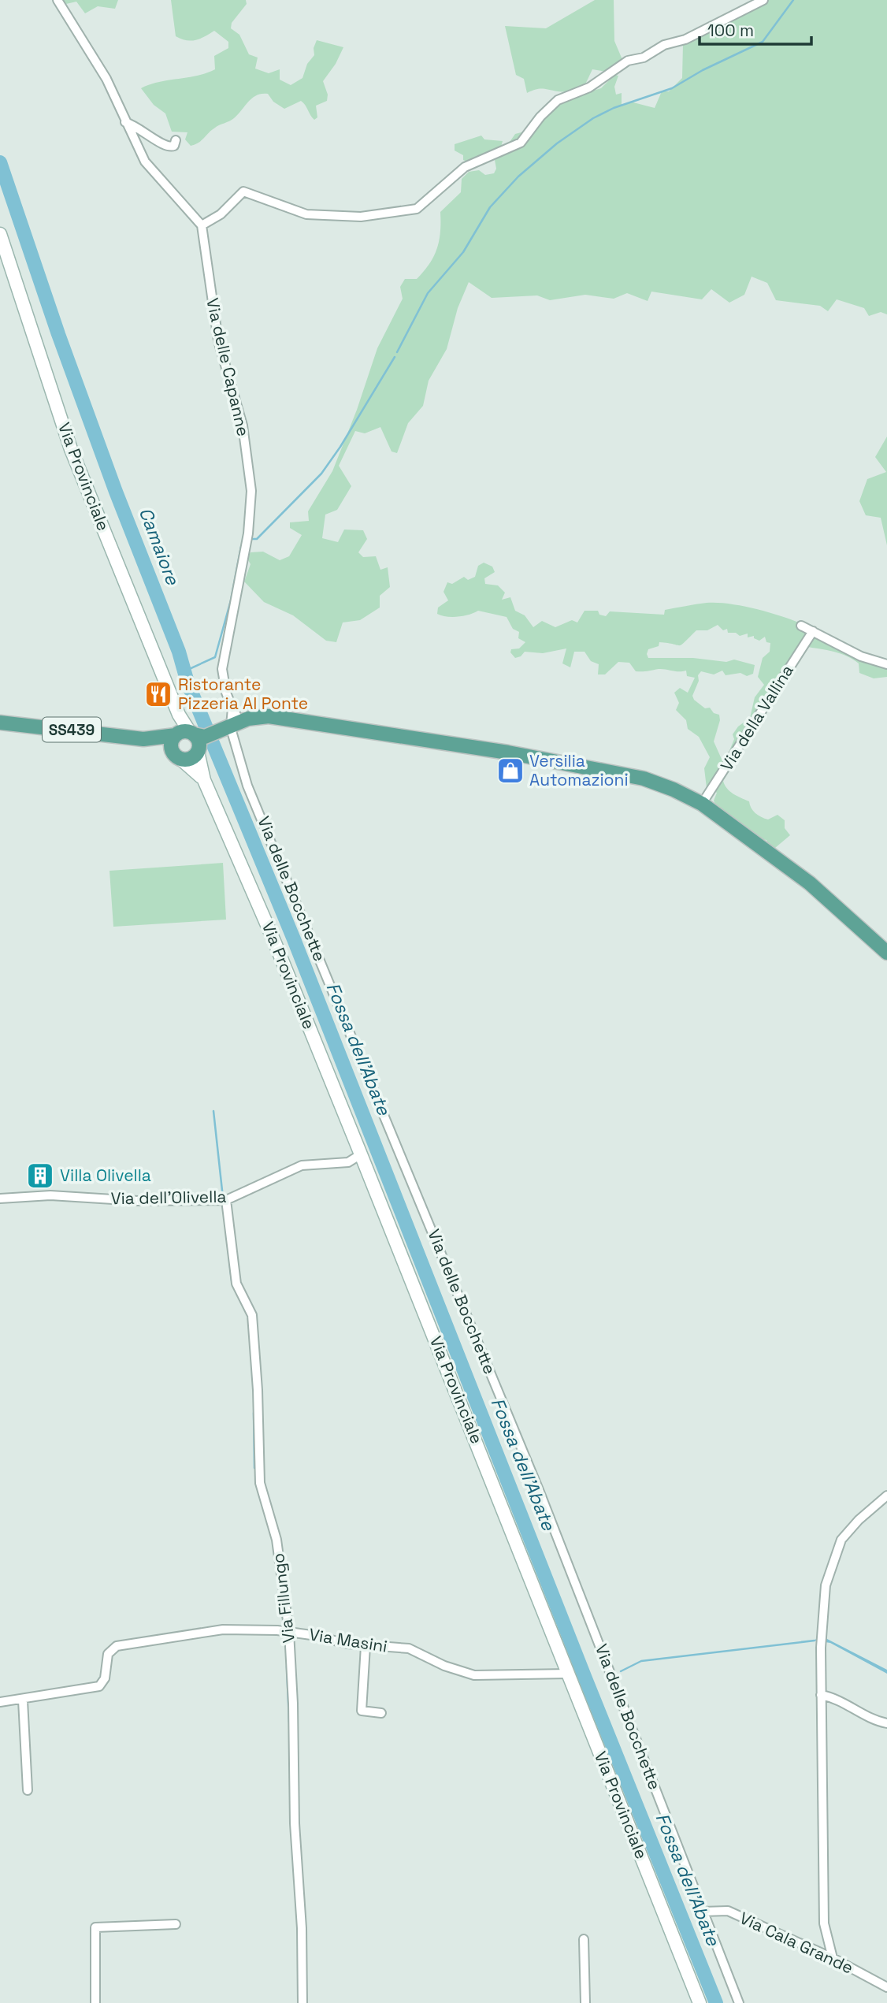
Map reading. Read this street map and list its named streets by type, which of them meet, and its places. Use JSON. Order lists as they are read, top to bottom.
{
  "streets": {
    "main road": ["Via Provinciale", "SS439"],
    "street": [
      "Via delle Capanne",
      "Via della Vallina",
      "Via delle Bocchette",
      "Via dell'Olivella",
      "Via Fillungo",
      "Via Masini",
      "Via Cala Grande"
    ]
  },
  "crossings": [
    ["Via delle Capanne", "SS439"],
    ["Via delle Capanne", "Via delle Bocchette"],
    ["Via Provinciale", "SS439"],
    ["Via Provinciale", "Via dell'Olivella"],
    ["Via Provinciale", "Via Masini"],
    ["Via della Vallina", "SS439"],
    ["SS439", "Via delle Bocchette"],
    ["Via delle Bocchette", "Via Cala Grande"],
    ["Via dell'Olivella", "Via Fillungo"],
    ["Via Fillungo", "Via Masini"]
  ],
  "water": ["Camaiore", "Fossa dell'Abate"],
  "places": {
    "restaurant": ["Ristorante Pizzeria Al Ponte"],
    "shop": ["Versilia Automazioni"],
    "building": ["Villa Olivella"]
  },
  "scale_bar": "100 m"
}
